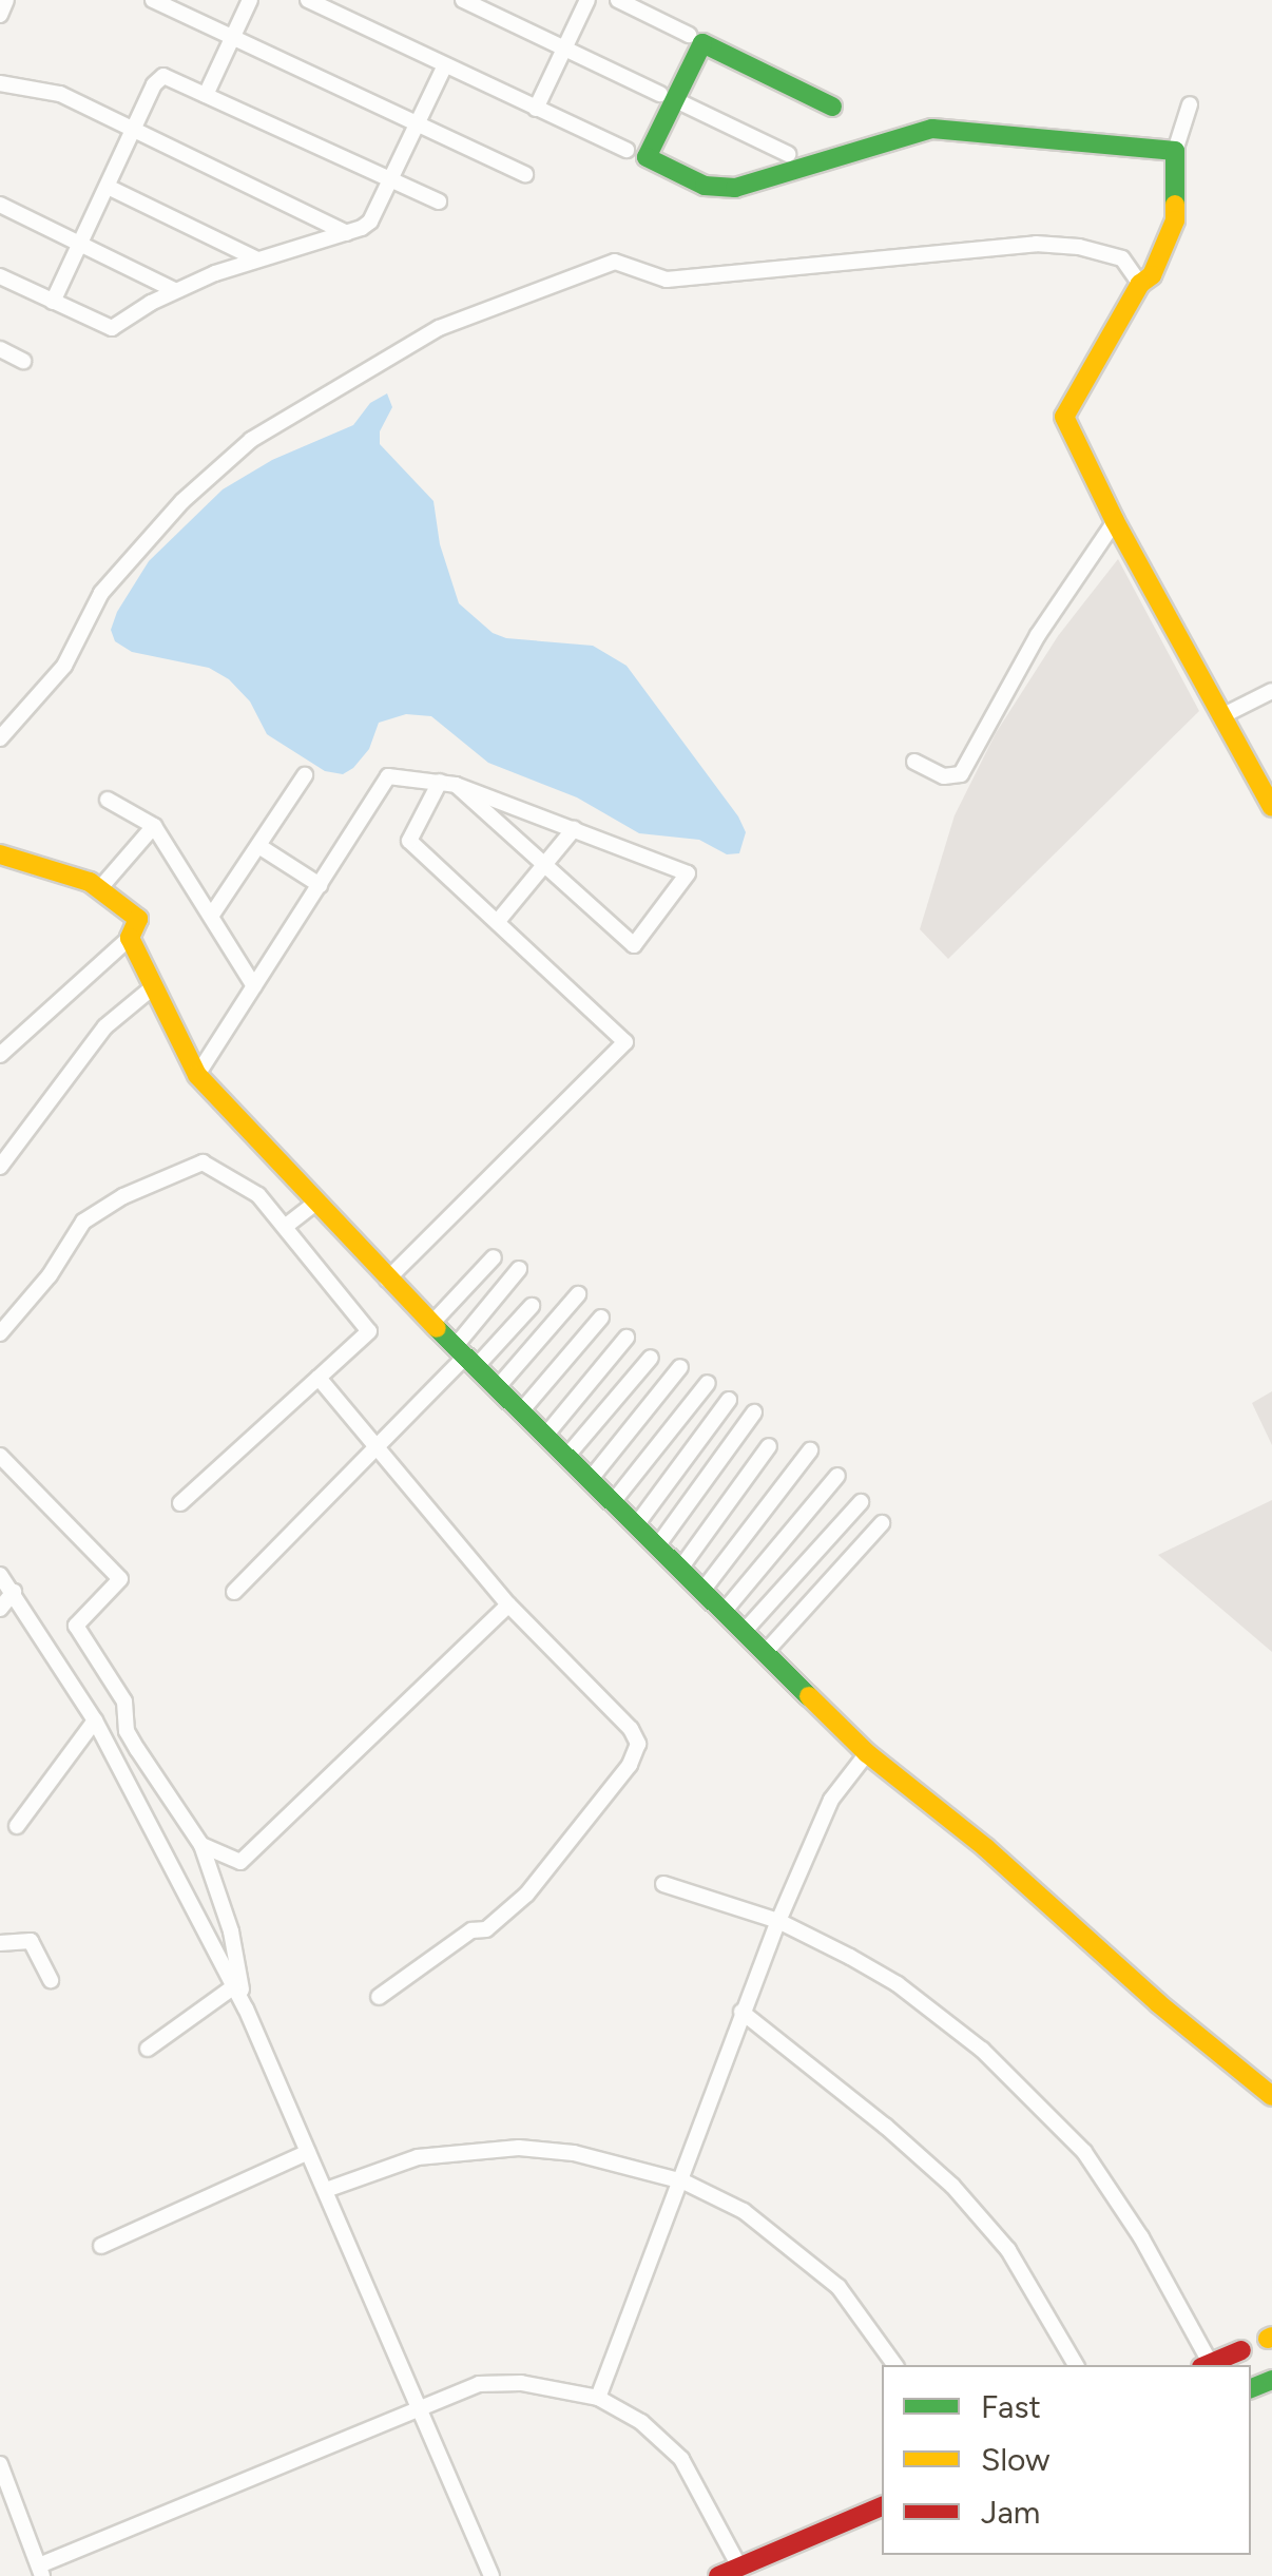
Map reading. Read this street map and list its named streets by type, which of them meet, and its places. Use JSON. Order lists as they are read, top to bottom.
{
  "legend": ["Fast", "Slow", "Jam"]
}
